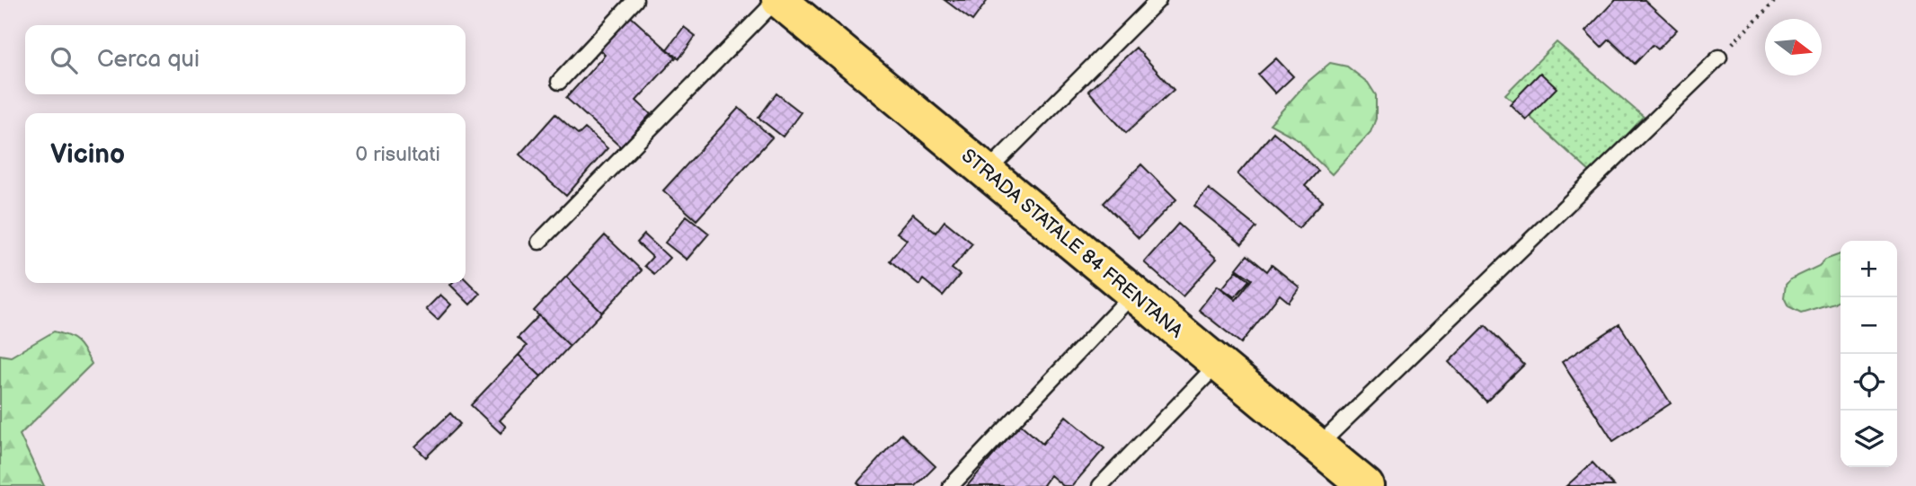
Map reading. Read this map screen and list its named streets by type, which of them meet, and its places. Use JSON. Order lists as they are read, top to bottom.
{
  "streets": {
    "main road": ["STRADA STATALE 84 FRENTANA"]
  },
  "north": "right",
  "page": {
    "search": "Cerca qui",
    "heading": ["Vicino", "0 risultati"],
    "map_buttons": ["+", "−"]
  }
}
